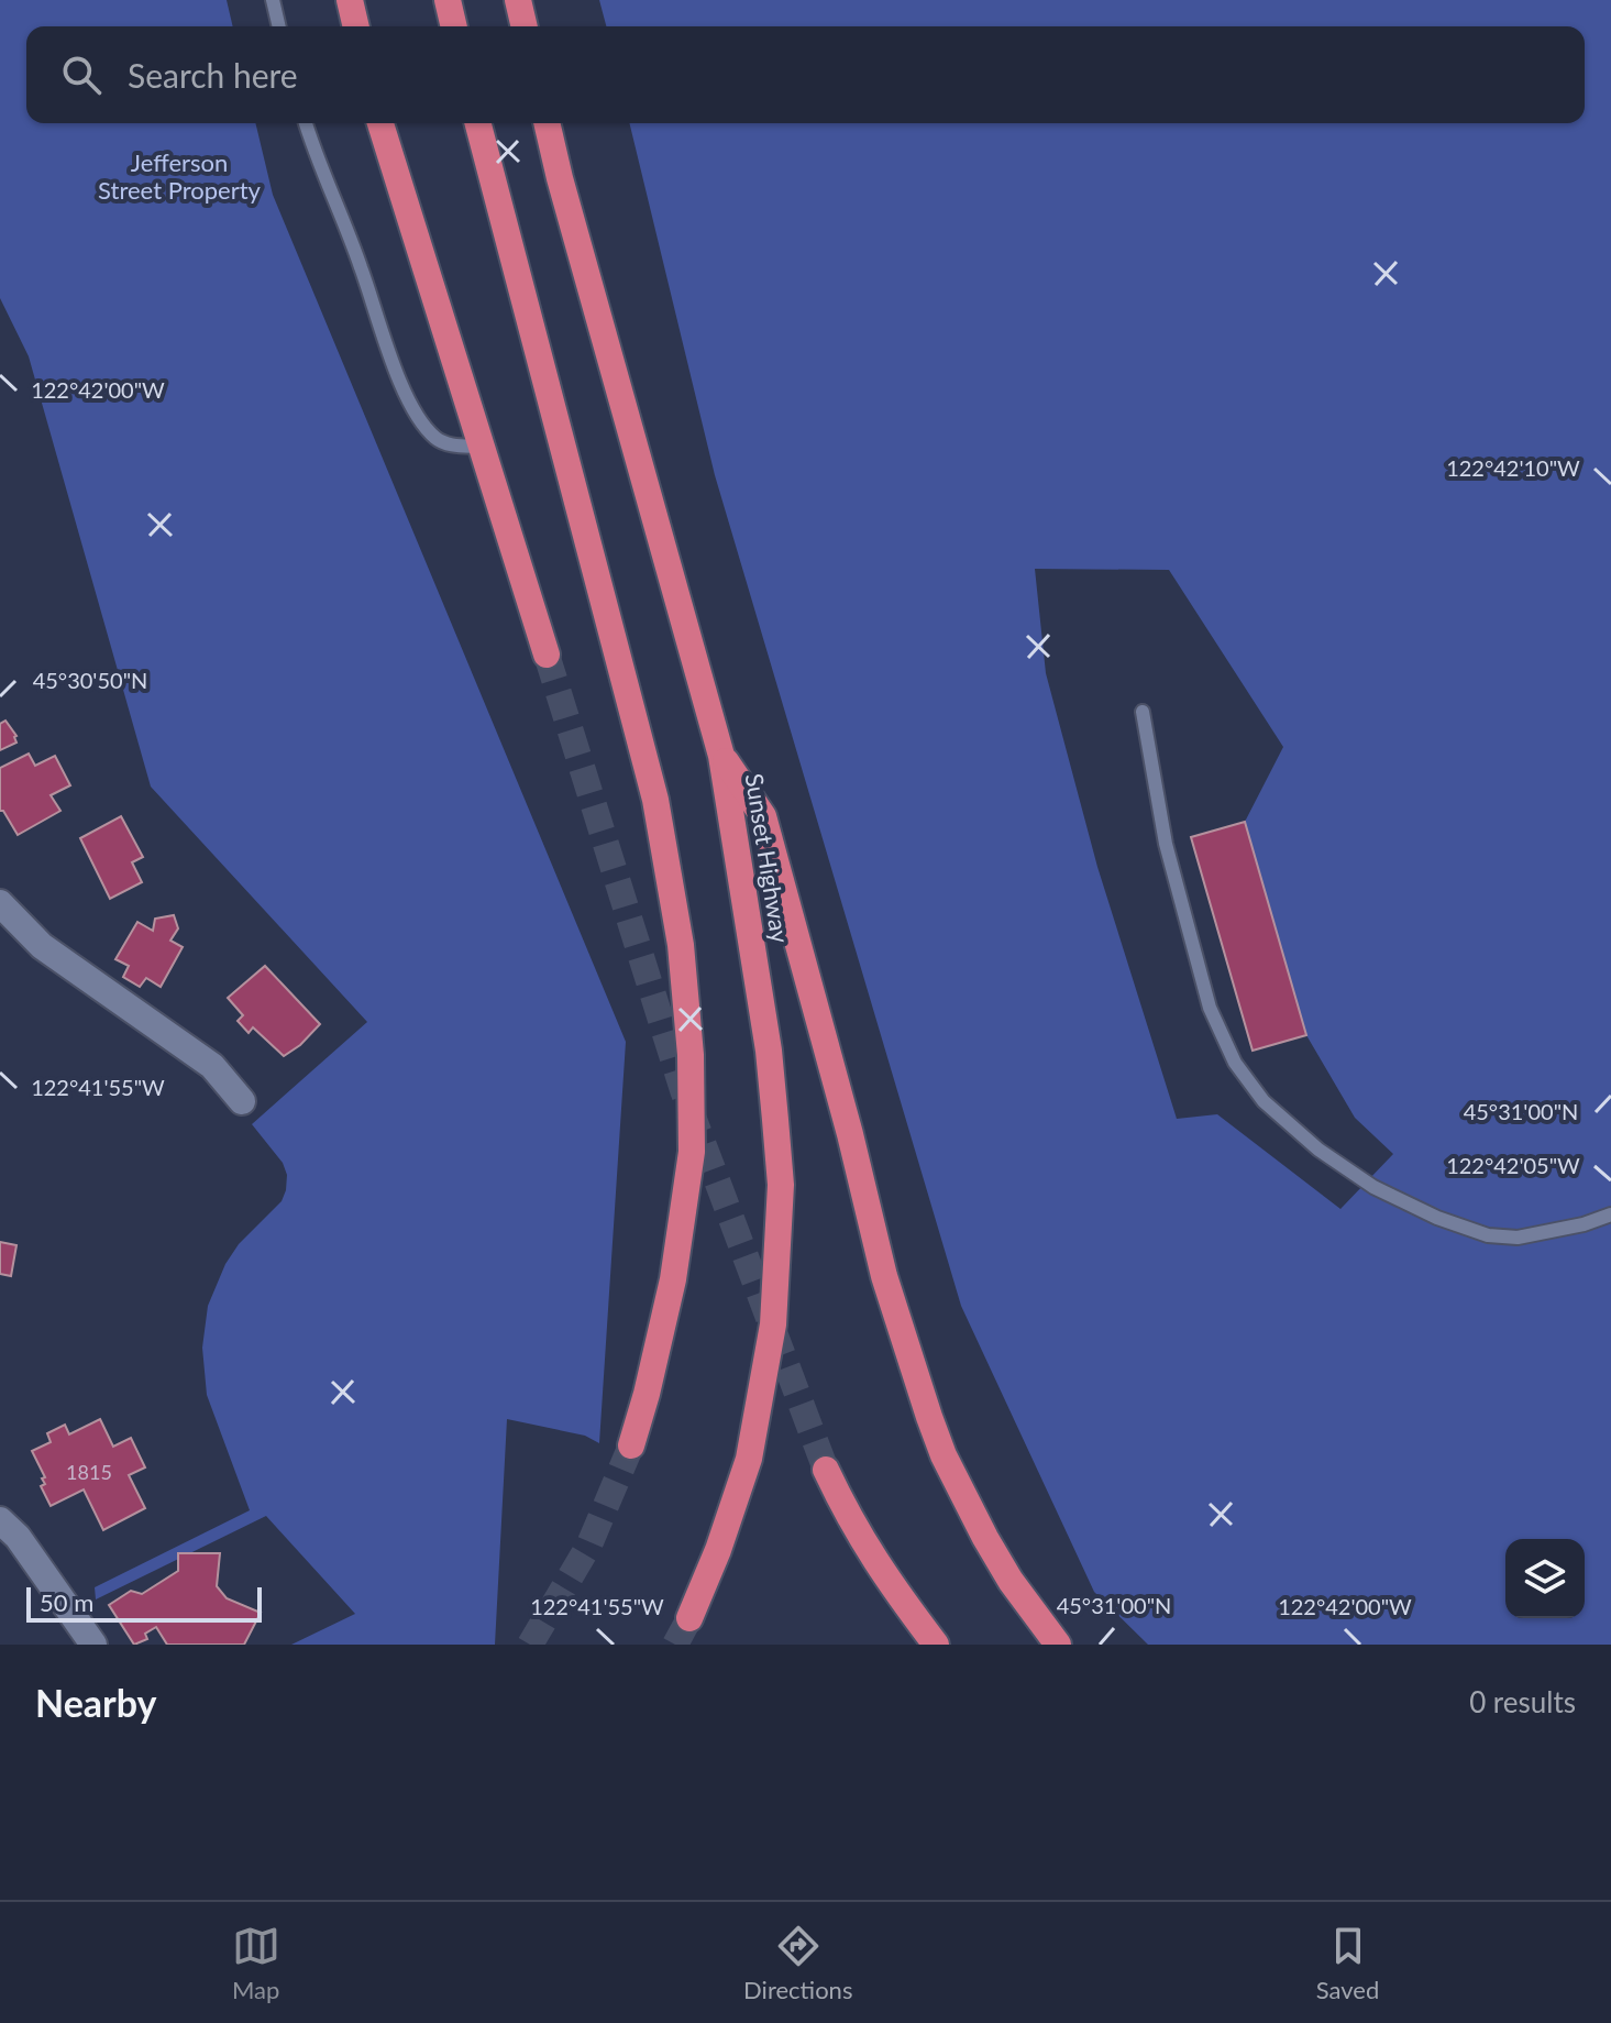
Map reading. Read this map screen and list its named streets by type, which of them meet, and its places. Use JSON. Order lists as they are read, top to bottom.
{
  "streets": {
    "highway": ["Sunset Highway"]
  },
  "parks": ["Jefferson Street Property"],
  "house_numbers": ["1815"],
  "scale_bar": "50 m",
  "page": {
    "search": "Search here",
    "scale": "50 m",
    "heading": ["Nearby", "0 results"],
    "nav": ["Map", "Directions", "Saved"]
  },
  "coordinates": [
    "122°42'00\"W",
    "122°42'10\"W",
    "45°30'50\"N",
    "122°41'55\"W",
    "45°31'00\"N",
    "122°42'05\"W"
  ]
}
